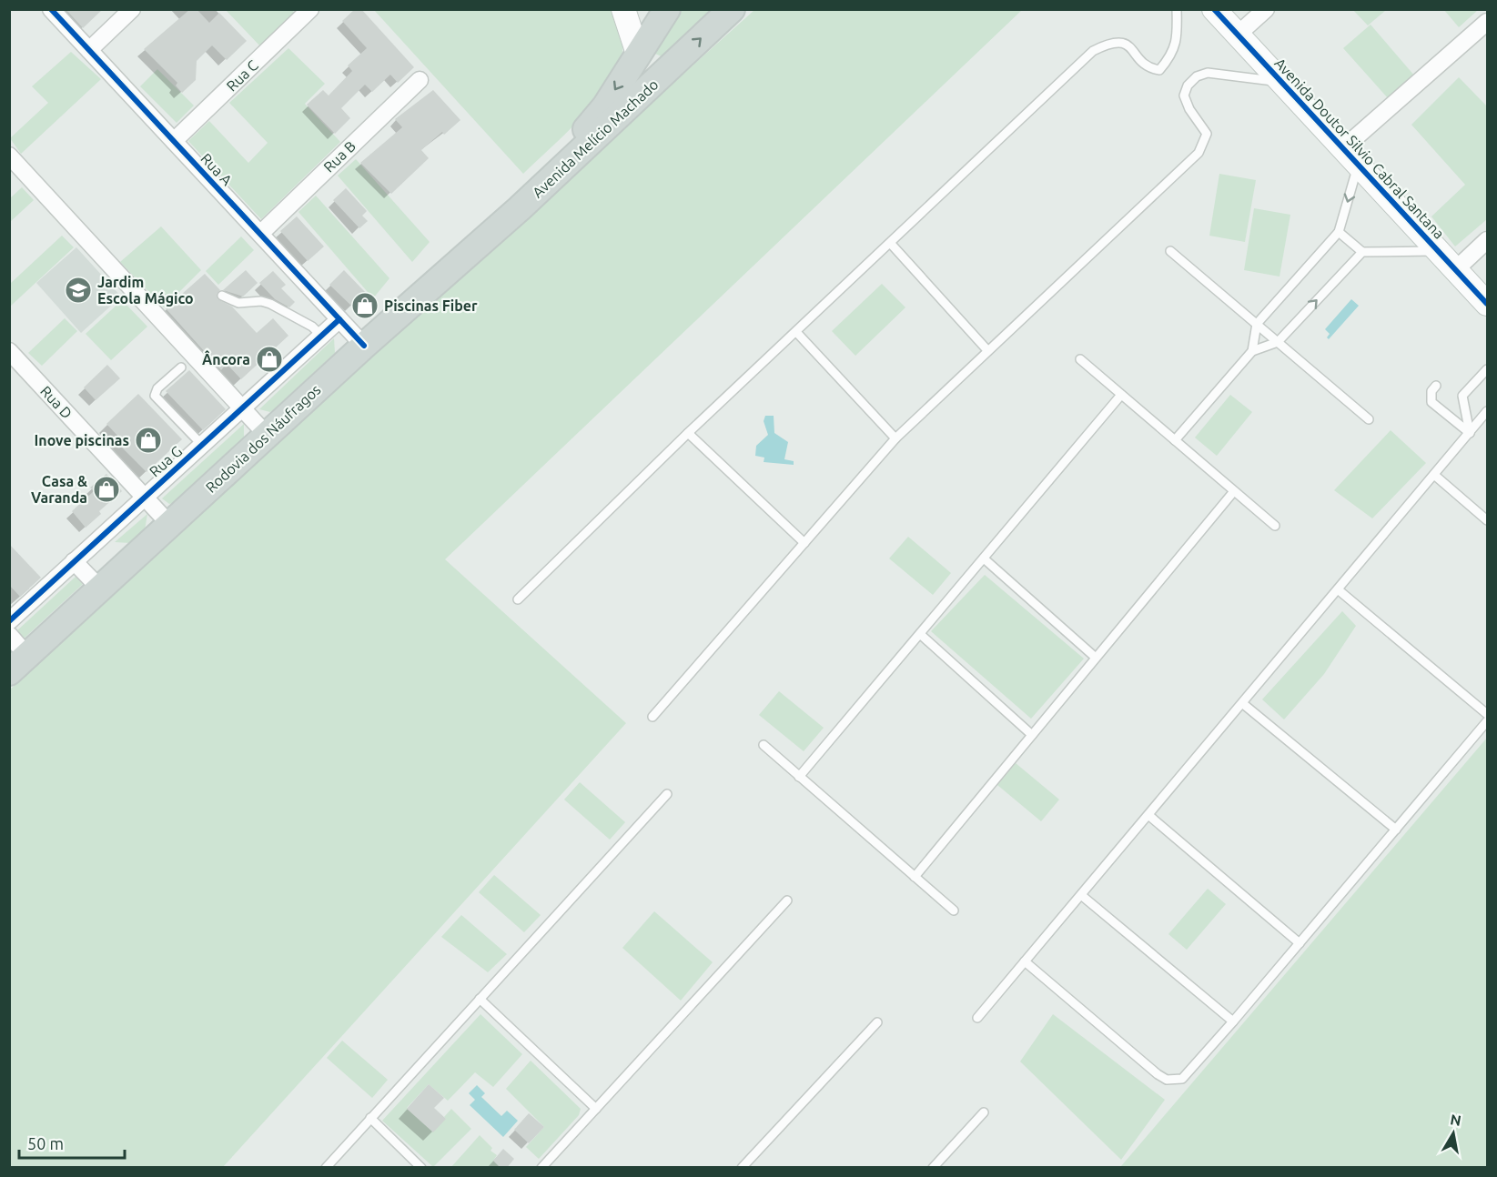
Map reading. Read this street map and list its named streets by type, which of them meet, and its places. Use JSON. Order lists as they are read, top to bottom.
{
  "streets": {
    "main road": ["Avenida Melício Machado", "Rodovia dos Náufragos"],
    "street": [
      "Rua C",
      "Avenida Doutor Silvio Cabral Santana",
      "Rua B",
      "Rua A",
      "Rua D",
      "Rua G"
    ]
  },
  "crossings": [
    ["Rua C", "Rua A"],
    ["Avenida Melício Machado", "Rodovia dos Náufragos"],
    ["Rua B", "Rua A"],
    ["Rua A", "Rodovia dos Náufragos"],
    ["Rua A", "Rua G"],
    ["Rua D", "Rodovia dos Náufragos"],
    ["Rua D", "Rua G"]
  ],
  "places": {
    "school or university": ["Jardim Escola Mágico"],
    "shop": [
      "Piscinas Fiber",
      "Âncora",
      "Inove piscinas",
      "Casa & Varanda"
    ]
  },
  "scale_bar": "50 m",
  "north": "top"
}
